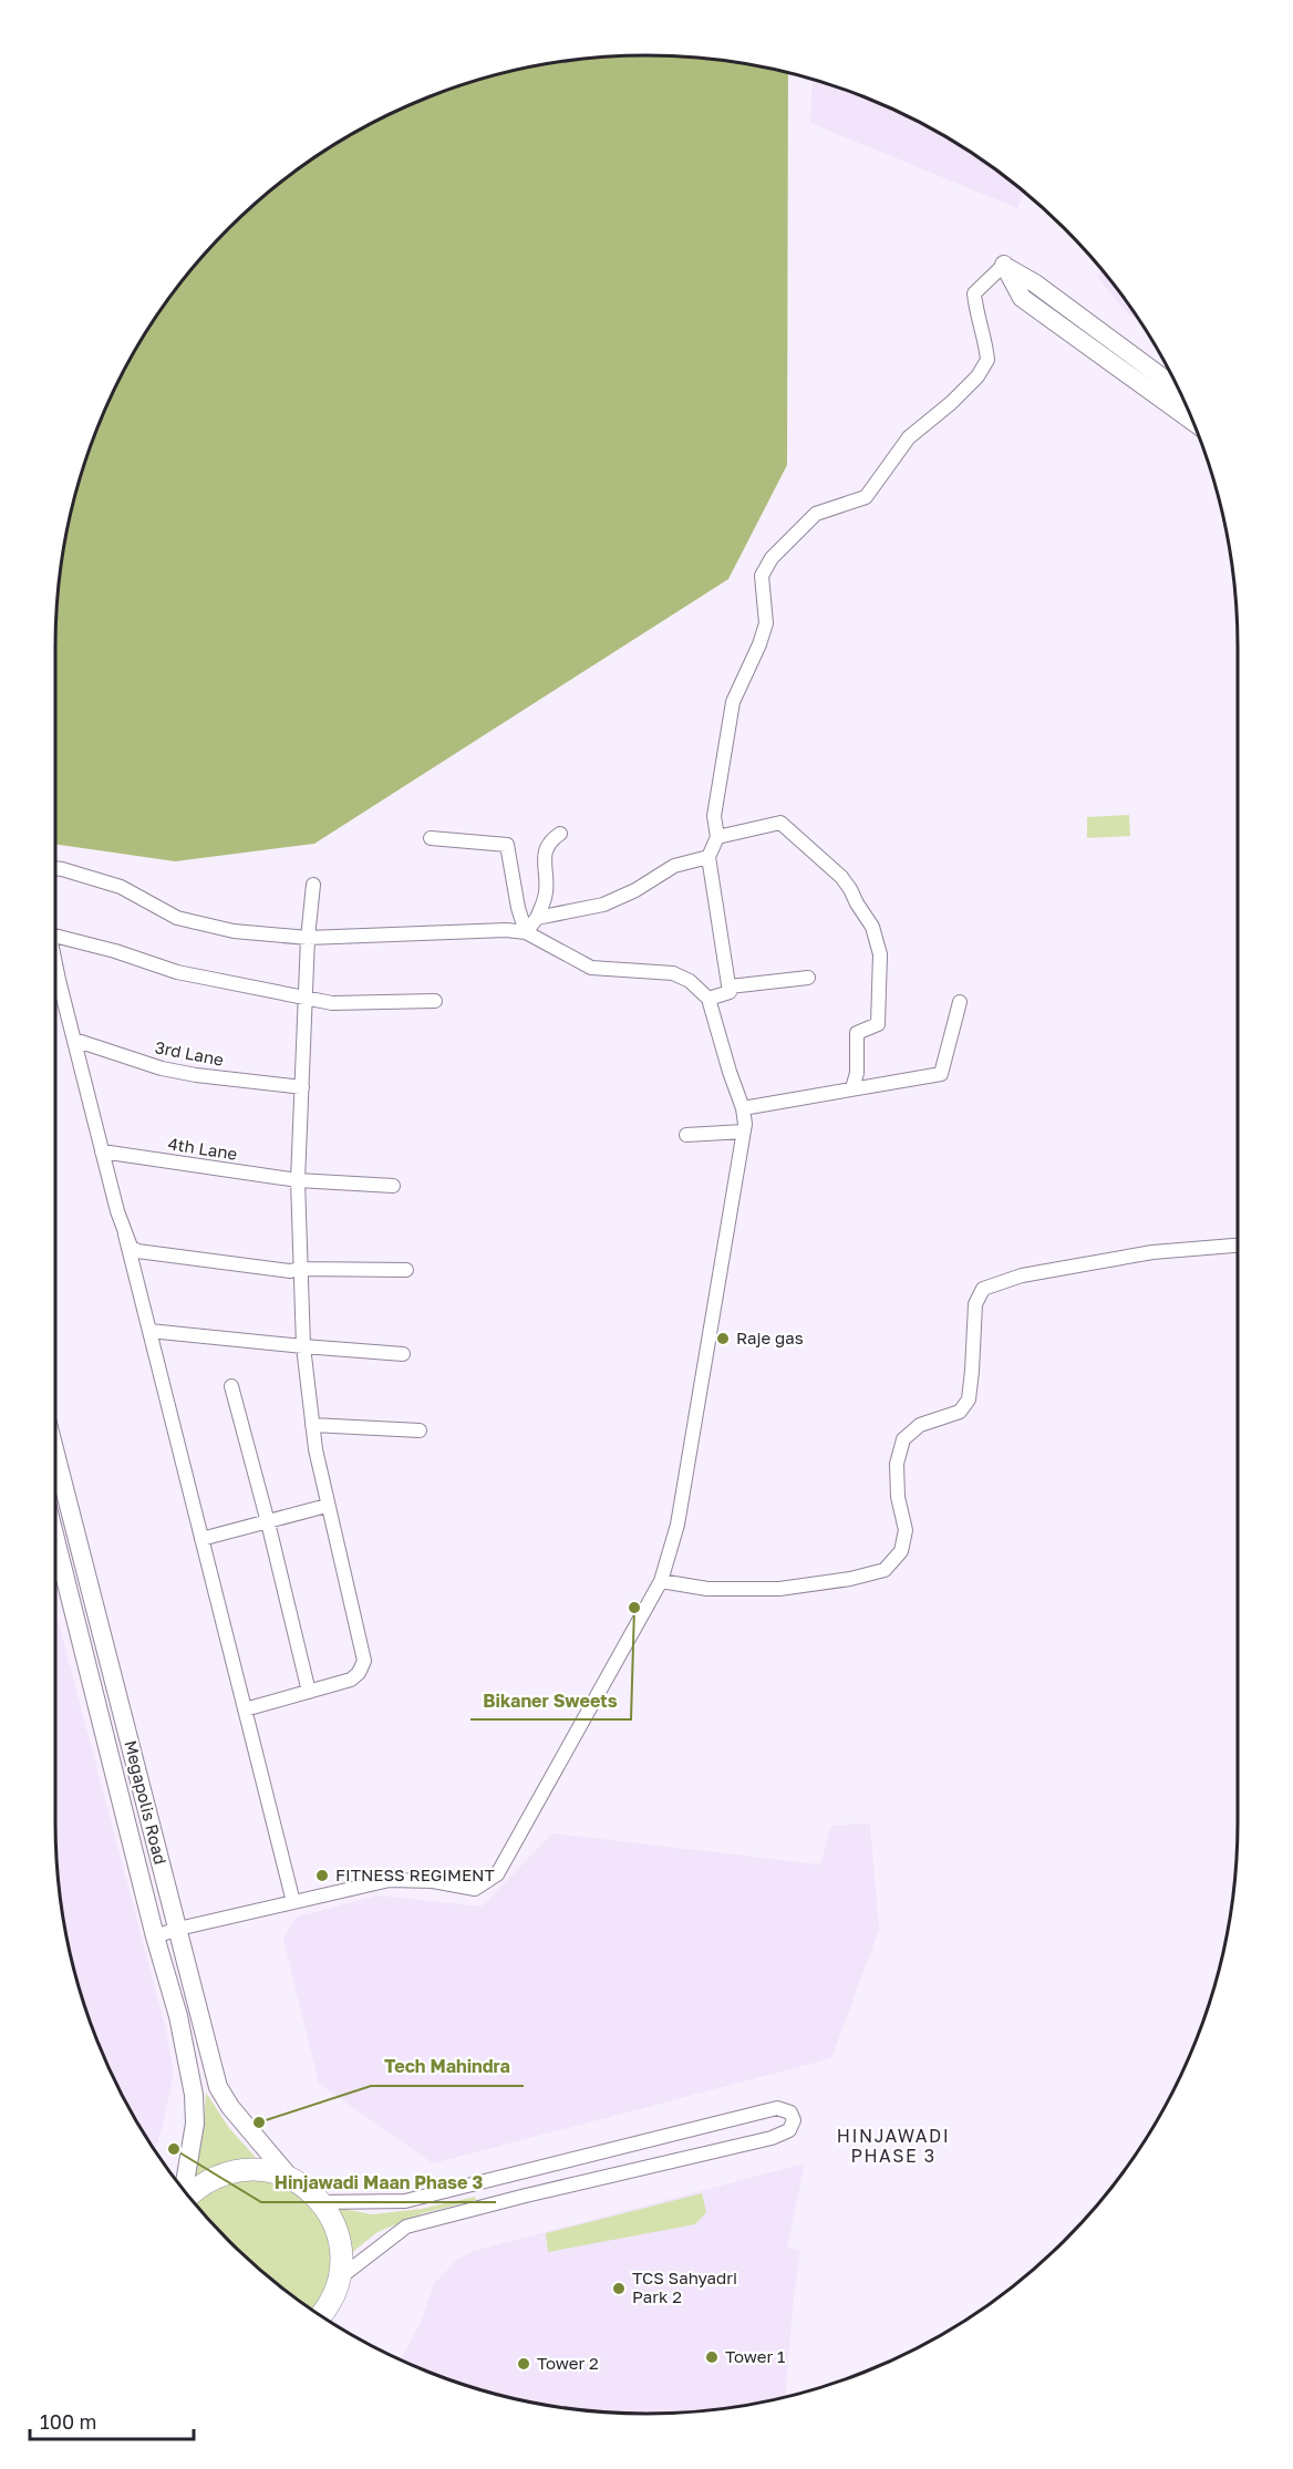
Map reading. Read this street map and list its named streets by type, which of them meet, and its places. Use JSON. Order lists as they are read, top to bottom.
{
  "streets": {
    "street": ["3rd Lane", "4th Lane", "Megapolis Road"]
  },
  "districts": ["HINJAWADI PHASE 3"],
  "places": [
    "Raje gas",
    "Bikaner Sweets",
    "FITNESS REGIMENT",
    "Tech Mahindra",
    "Hinjawadi Maan Phase 3",
    "TCS Sahyadri Park 2",
    "Tower 1",
    "Tower 2"
  ],
  "scale_bar": "100 m"
}
